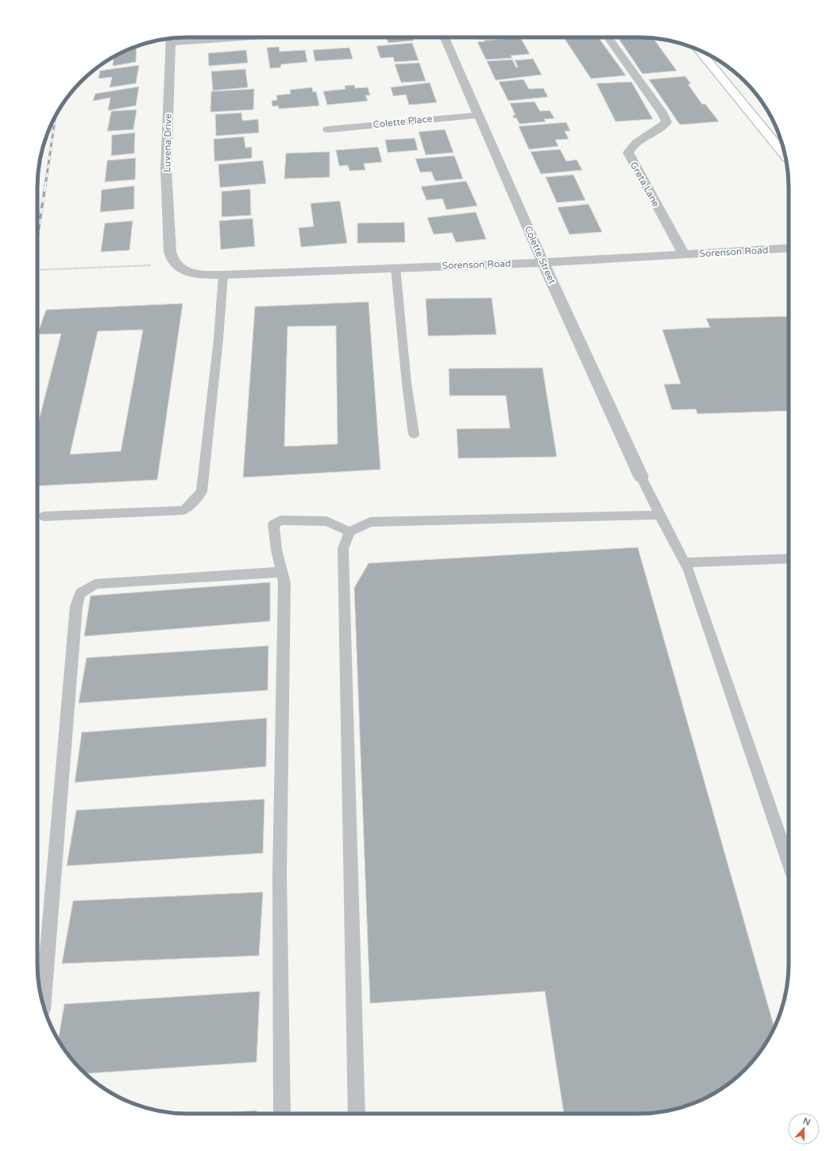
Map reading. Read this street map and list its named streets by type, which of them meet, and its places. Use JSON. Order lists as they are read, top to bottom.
{
  "streets": {
    "street": [
      "Colette Place",
      "Luvena Drive",
      "Greta Lane",
      "Sorenson Road",
      "Colette Street"
    ]
  },
  "crossings": [
    ["Colette Place", "Colette Street"],
    ["Luvena Drive", "Sorenson Road"],
    ["Greta Lane", "Sorenson Road"],
    ["Sorenson Road", "Colette Street"]
  ],
  "north": "top"
}
